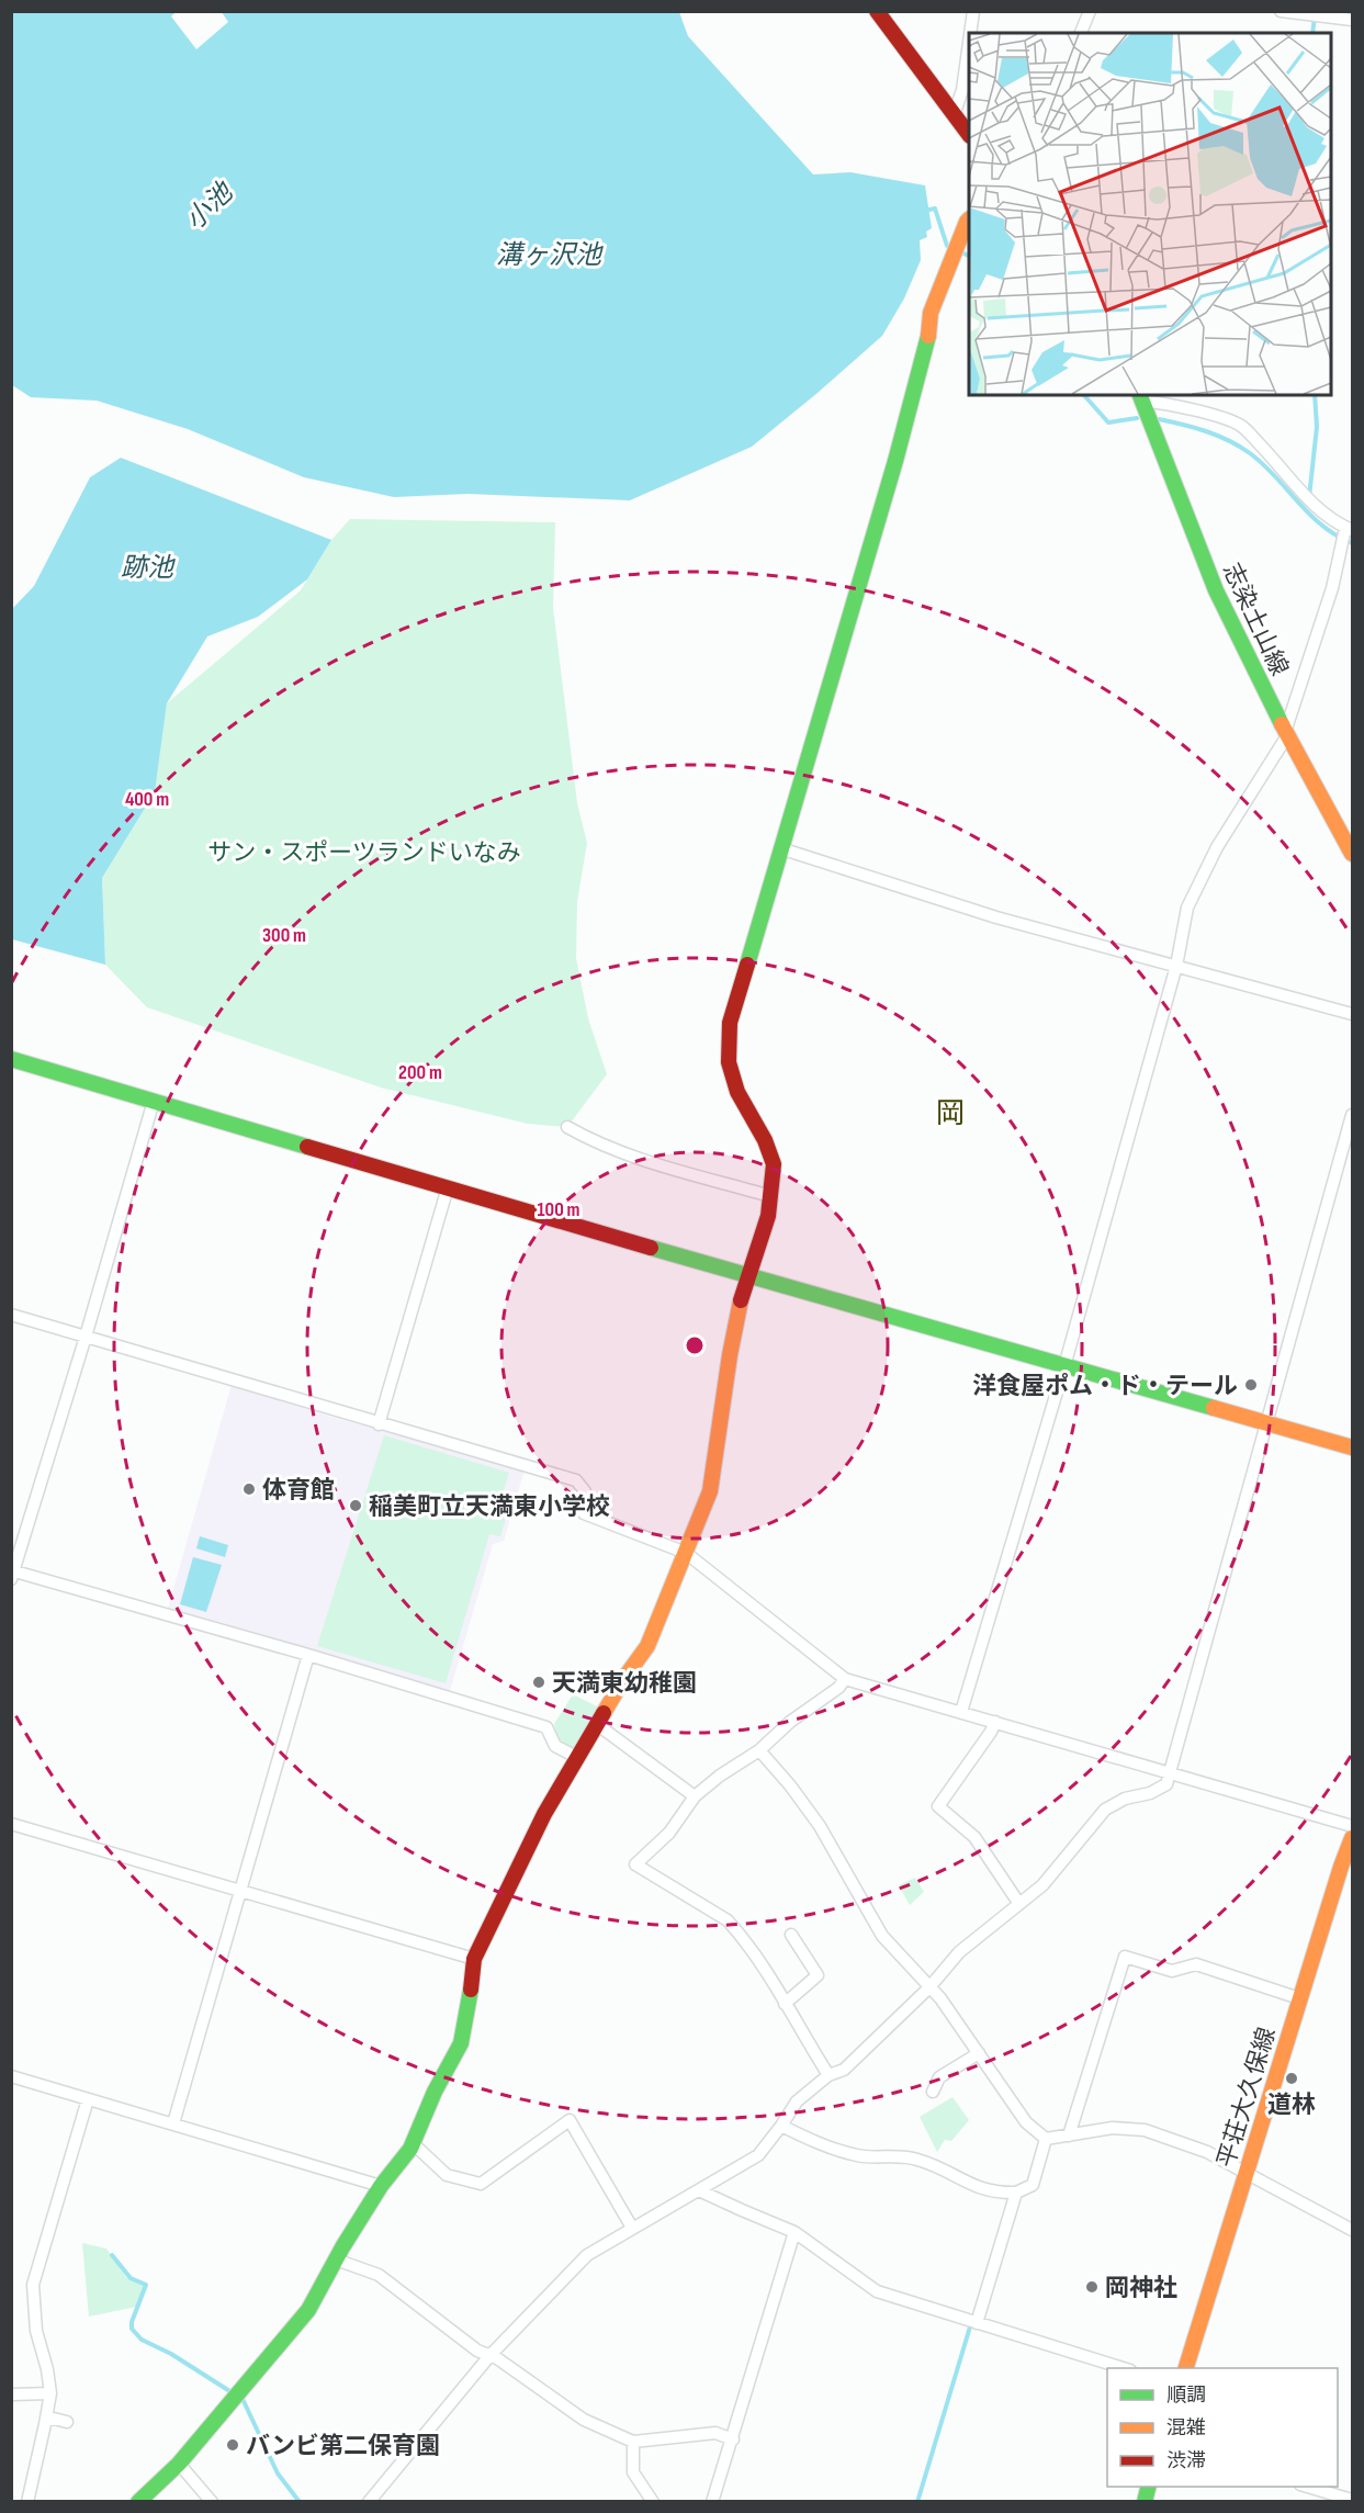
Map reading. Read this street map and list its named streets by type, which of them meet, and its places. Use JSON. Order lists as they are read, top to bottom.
{
  "streets": {
    "street": ["志染土山線", "平荘大久保線"]
  },
  "districts": ["岡"],
  "water": ["小池", "溝ヶ沢池", "跡池"],
  "parks": ["サン・スポーツランドいなみ"],
  "places": [
    "洋食屋ポム・ド・テール",
    "体育館",
    "稲美町立天満東小学校",
    "天満東幼稚園",
    "道林",
    "岡神社",
    "バンビ第二保育園"
  ],
  "legend": ["順調", "混雑", "渋滞"],
  "rings": [
    "400 m",
    "300 m",
    "200 m",
    "100 m"
  ]
}
